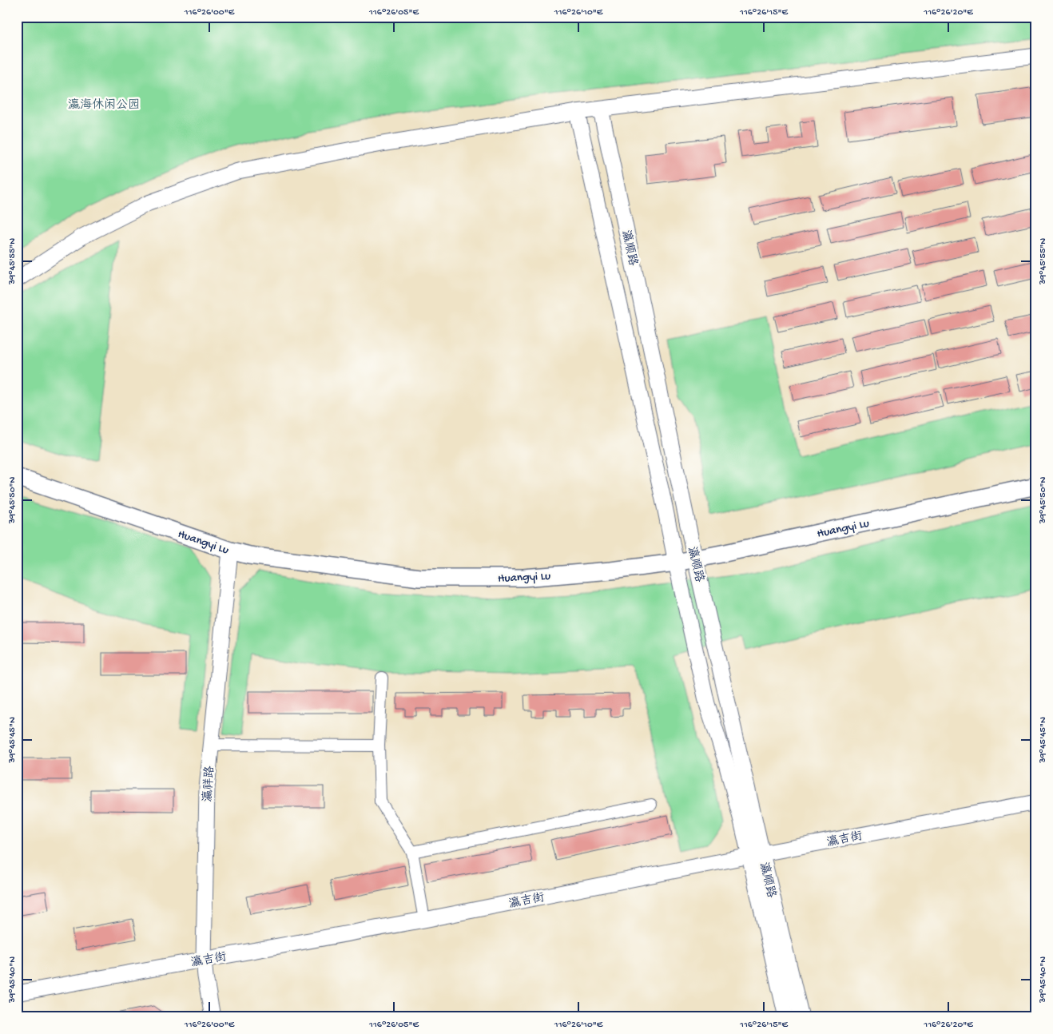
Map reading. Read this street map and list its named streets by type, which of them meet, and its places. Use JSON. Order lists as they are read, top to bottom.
{
  "streets": {
    "main road": ["Huangyi Lu"],
    "street": ["瀛顺路", "瀛祥路", "瀛吉街"]
  },
  "crossings": [
    ["瀛顺路", "Huangyi Lu"],
    ["瀛顺路", "瀛吉街"],
    ["Huangyi Lu", "瀛祥路"],
    ["瀛祥路", "瀛吉街"]
  ],
  "parks": ["瀛海休闲公园"],
  "coordinates": [
    "116°26'00\"E",
    "116°26'05\"E",
    "116°26'10\"E",
    "116°26'15\"E",
    "116°26'20\"E",
    "39°45'55\"N",
    "39°45'50\"N",
    "39°45'45\"N",
    "39°45'40\"N"
  ]
}
